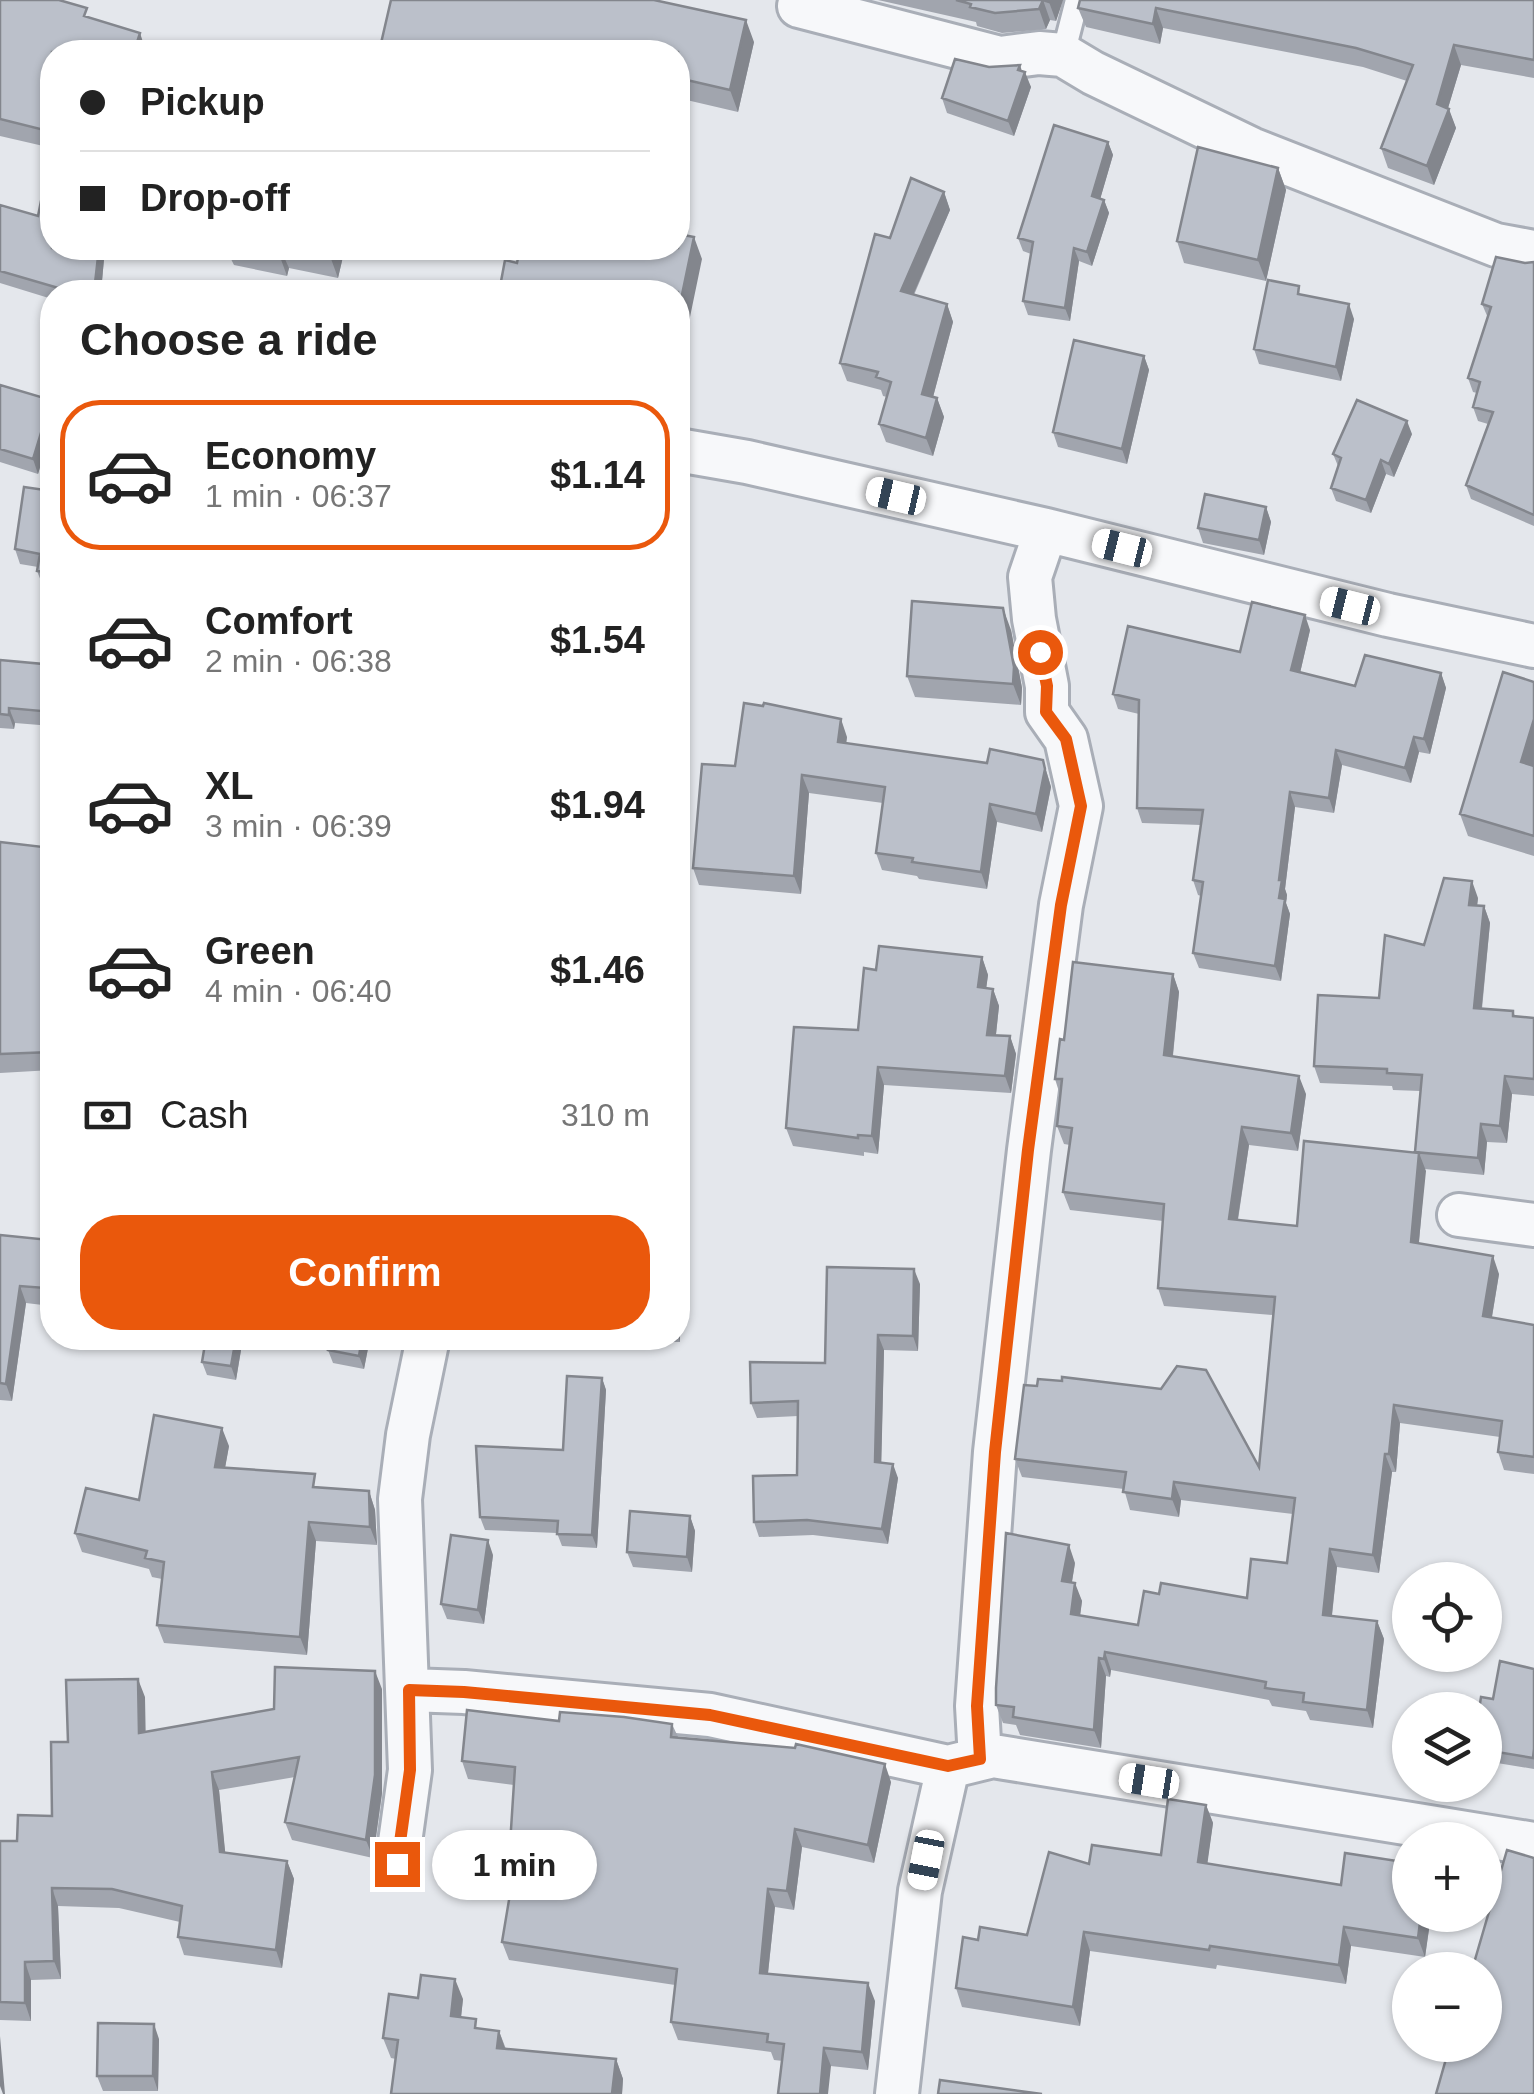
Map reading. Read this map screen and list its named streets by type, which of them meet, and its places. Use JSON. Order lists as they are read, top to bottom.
{
  "page": {
    "banner": ["Pickup", "Drop-off"],
    "heading": "Choose a ride",
    "list": [
      {
        "name": "Economy",
        "note": "1 min · 06:37",
        "value": "$1.14"
      },
      {
        "name": "Comfort",
        "note": "2 min · 06:38",
        "value": "$1.54"
      },
      {
        "name": "XL",
        "note": "3 min · 06:39",
        "value": "$1.94"
      },
      {
        "name": "Green",
        "note": "4 min · 06:40",
        "value": "$1.46"
      }
    ],
    "pay": ["Cash", "310 m"],
    "buttons": "Confirm",
    "map_buttons": ["+", "−"],
    "bubble": "1 min"
  }
}
